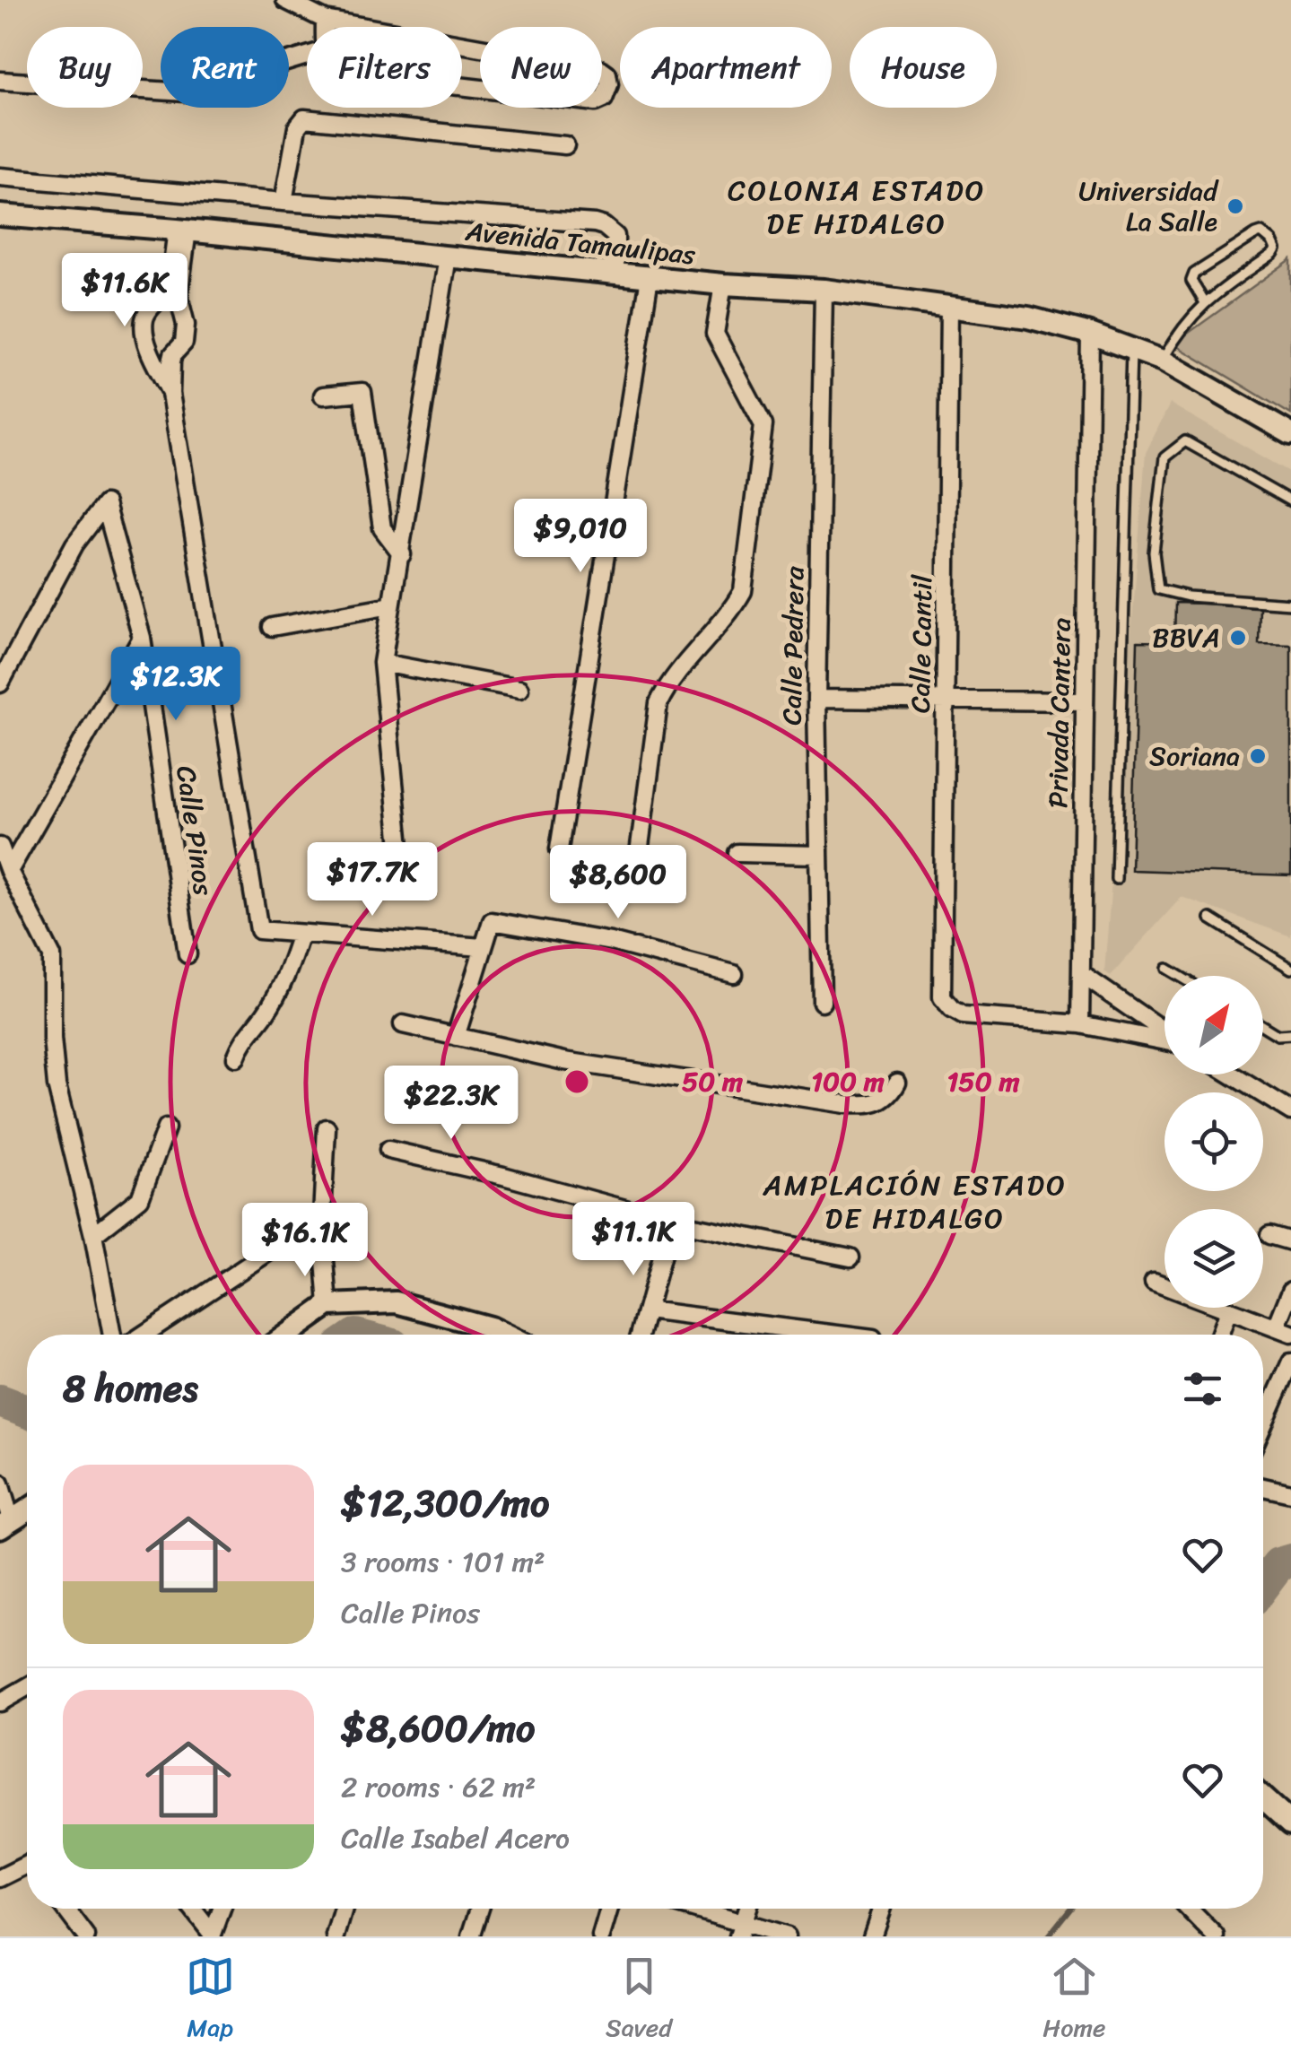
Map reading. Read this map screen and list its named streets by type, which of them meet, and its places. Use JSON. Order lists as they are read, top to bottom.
{
  "streets": {
    "street": [
      "Avenida Tamaulipas",
      "Calle Cantil",
      "Calle Pedrera",
      "Privada Cantera",
      "Calle Pinos"
    ]
  },
  "crossings": [
    ["Avenida Tamaulipas", "Calle Cantil"],
    ["Avenida Tamaulipas", "Calle Pedrera"],
    ["Avenida Tamaulipas", "Privada Cantera"],
    ["Calle Cantil", "Privada Cantera"]
  ],
  "districts": ["COLONIA ESTADO DE HIDALGO", "AMPLACIÓN ESTADO DE HIDALGO"],
  "places": ["Universidad La Salle", "BBVA", "Soriana"],
  "north": "top right",
  "page": {
    "chip": [
      "Buy",
      "Rent",
      "Filters",
      "New",
      "Apartment",
      "House"
    ],
    "price": [
      "$11.6K",
      "$9,010",
      "$12.3K",
      "$17.7K",
      "$8,600",
      "$22.3K",
      "$11.1K",
      "$16.1K"
    ],
    "heading": "8 homes",
    "list": [
      {
        "name": "$12,300/mo",
        "note": "3 rooms · 101 m² · Calle Pinos"
      },
      {
        "name": "$8,600/mo",
        "note": "2 rooms · 62 m² · Calle Isabel Acero"
      }
    ],
    "tabs": ["Map", "Saved", "Home"]
  },
  "rings": ["50 m", "100 m", "150 m"]
}
